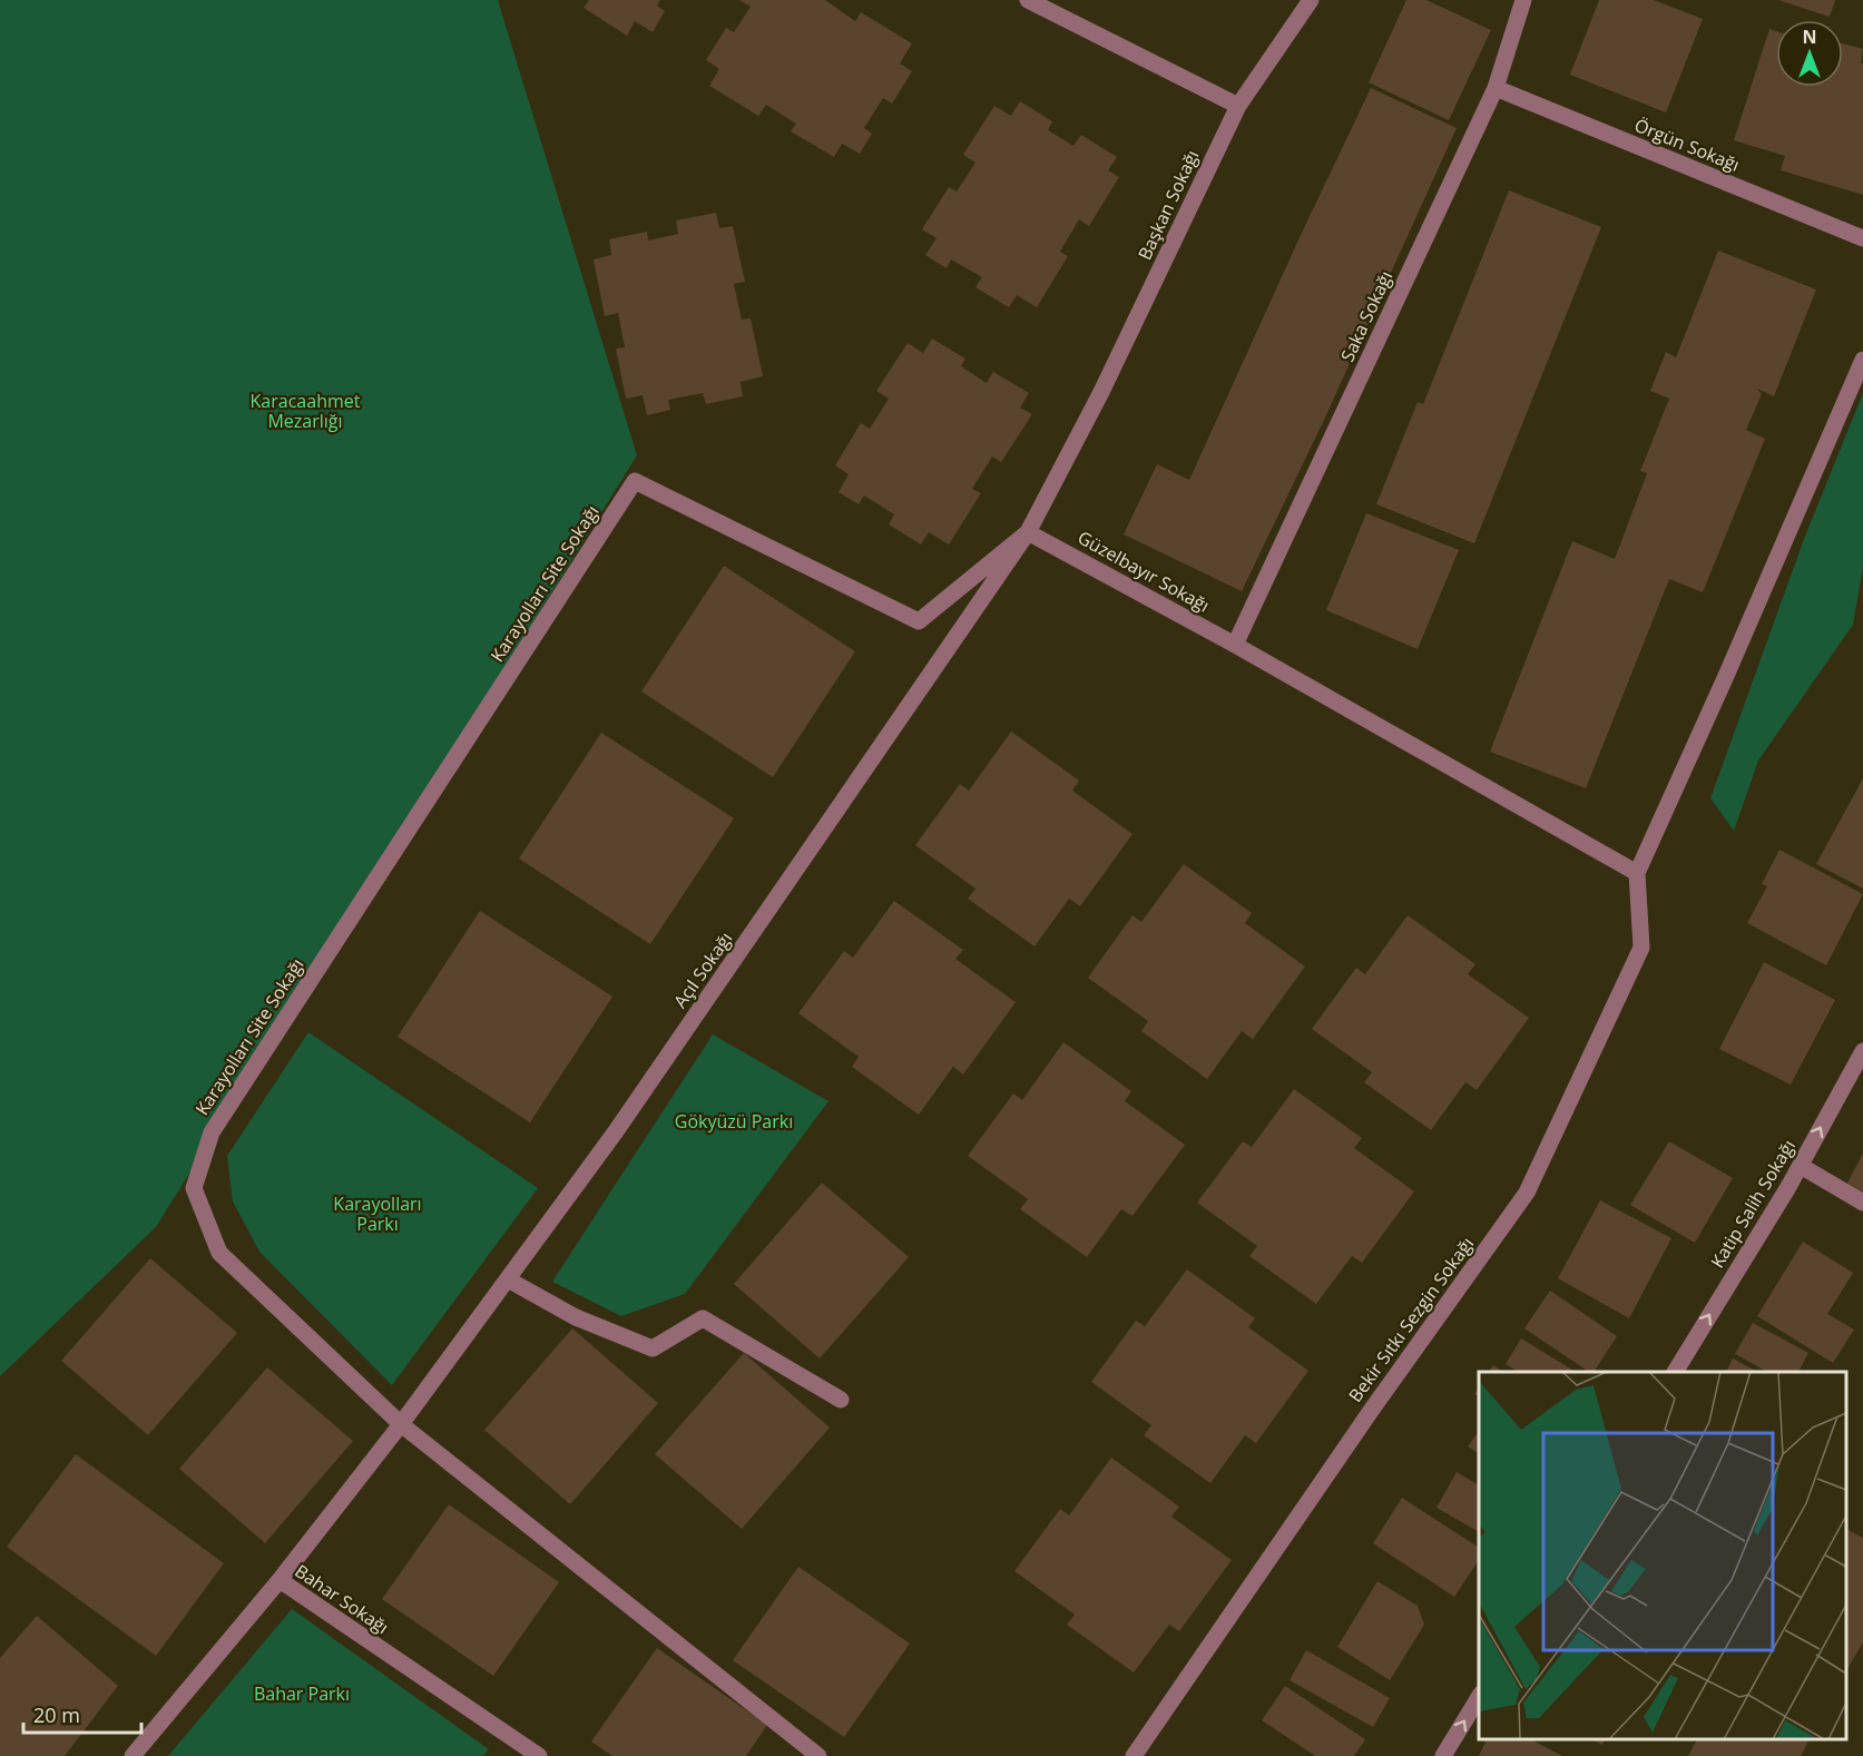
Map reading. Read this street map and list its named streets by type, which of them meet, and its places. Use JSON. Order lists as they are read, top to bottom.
{
  "streets": {
    "street": [
      "Örgün Sokağı",
      "Başkan Sokağı",
      "Saka Sokağı",
      "Güzelbayır Sokağı",
      "Karayolları Site Sokağı",
      "Açıl Sokağı",
      "Katip Salih Sokağı",
      "Bekir Sıtkı Sezgin Sokağı",
      "Bahar Sokağı"
    ]
  },
  "crossings": [
    ["Örgün Sokağı", "Saka Sokağı"],
    ["Başkan Sokağı", "Güzelbayır Sokağı"],
    ["Başkan Sokağı", "Karayolları Site Sokağı"],
    ["Başkan Sokağı", "Açıl Sokağı"],
    ["Saka Sokağı", "Güzelbayır Sokağı"],
    ["Güzelbayır Sokağı", "Karayolları Site Sokağı"],
    ["Güzelbayır Sokağı", "Açıl Sokağı"],
    ["Güzelbayır Sokağı", "Bekir Sıtkı Sezgin Sokağı"],
    ["Karayolları Site Sokağı", "Açıl Sokağı"]
  ],
  "one_way": ["Katip Salih Sokağı"],
  "parks": [
    "Karacaahmet Mezarlığı",
    "Gökyüzü Parkı",
    "Karayolları Parkı",
    "Bahar Parkı"
  ],
  "scale_bar": "20 m",
  "north": "top"
}
